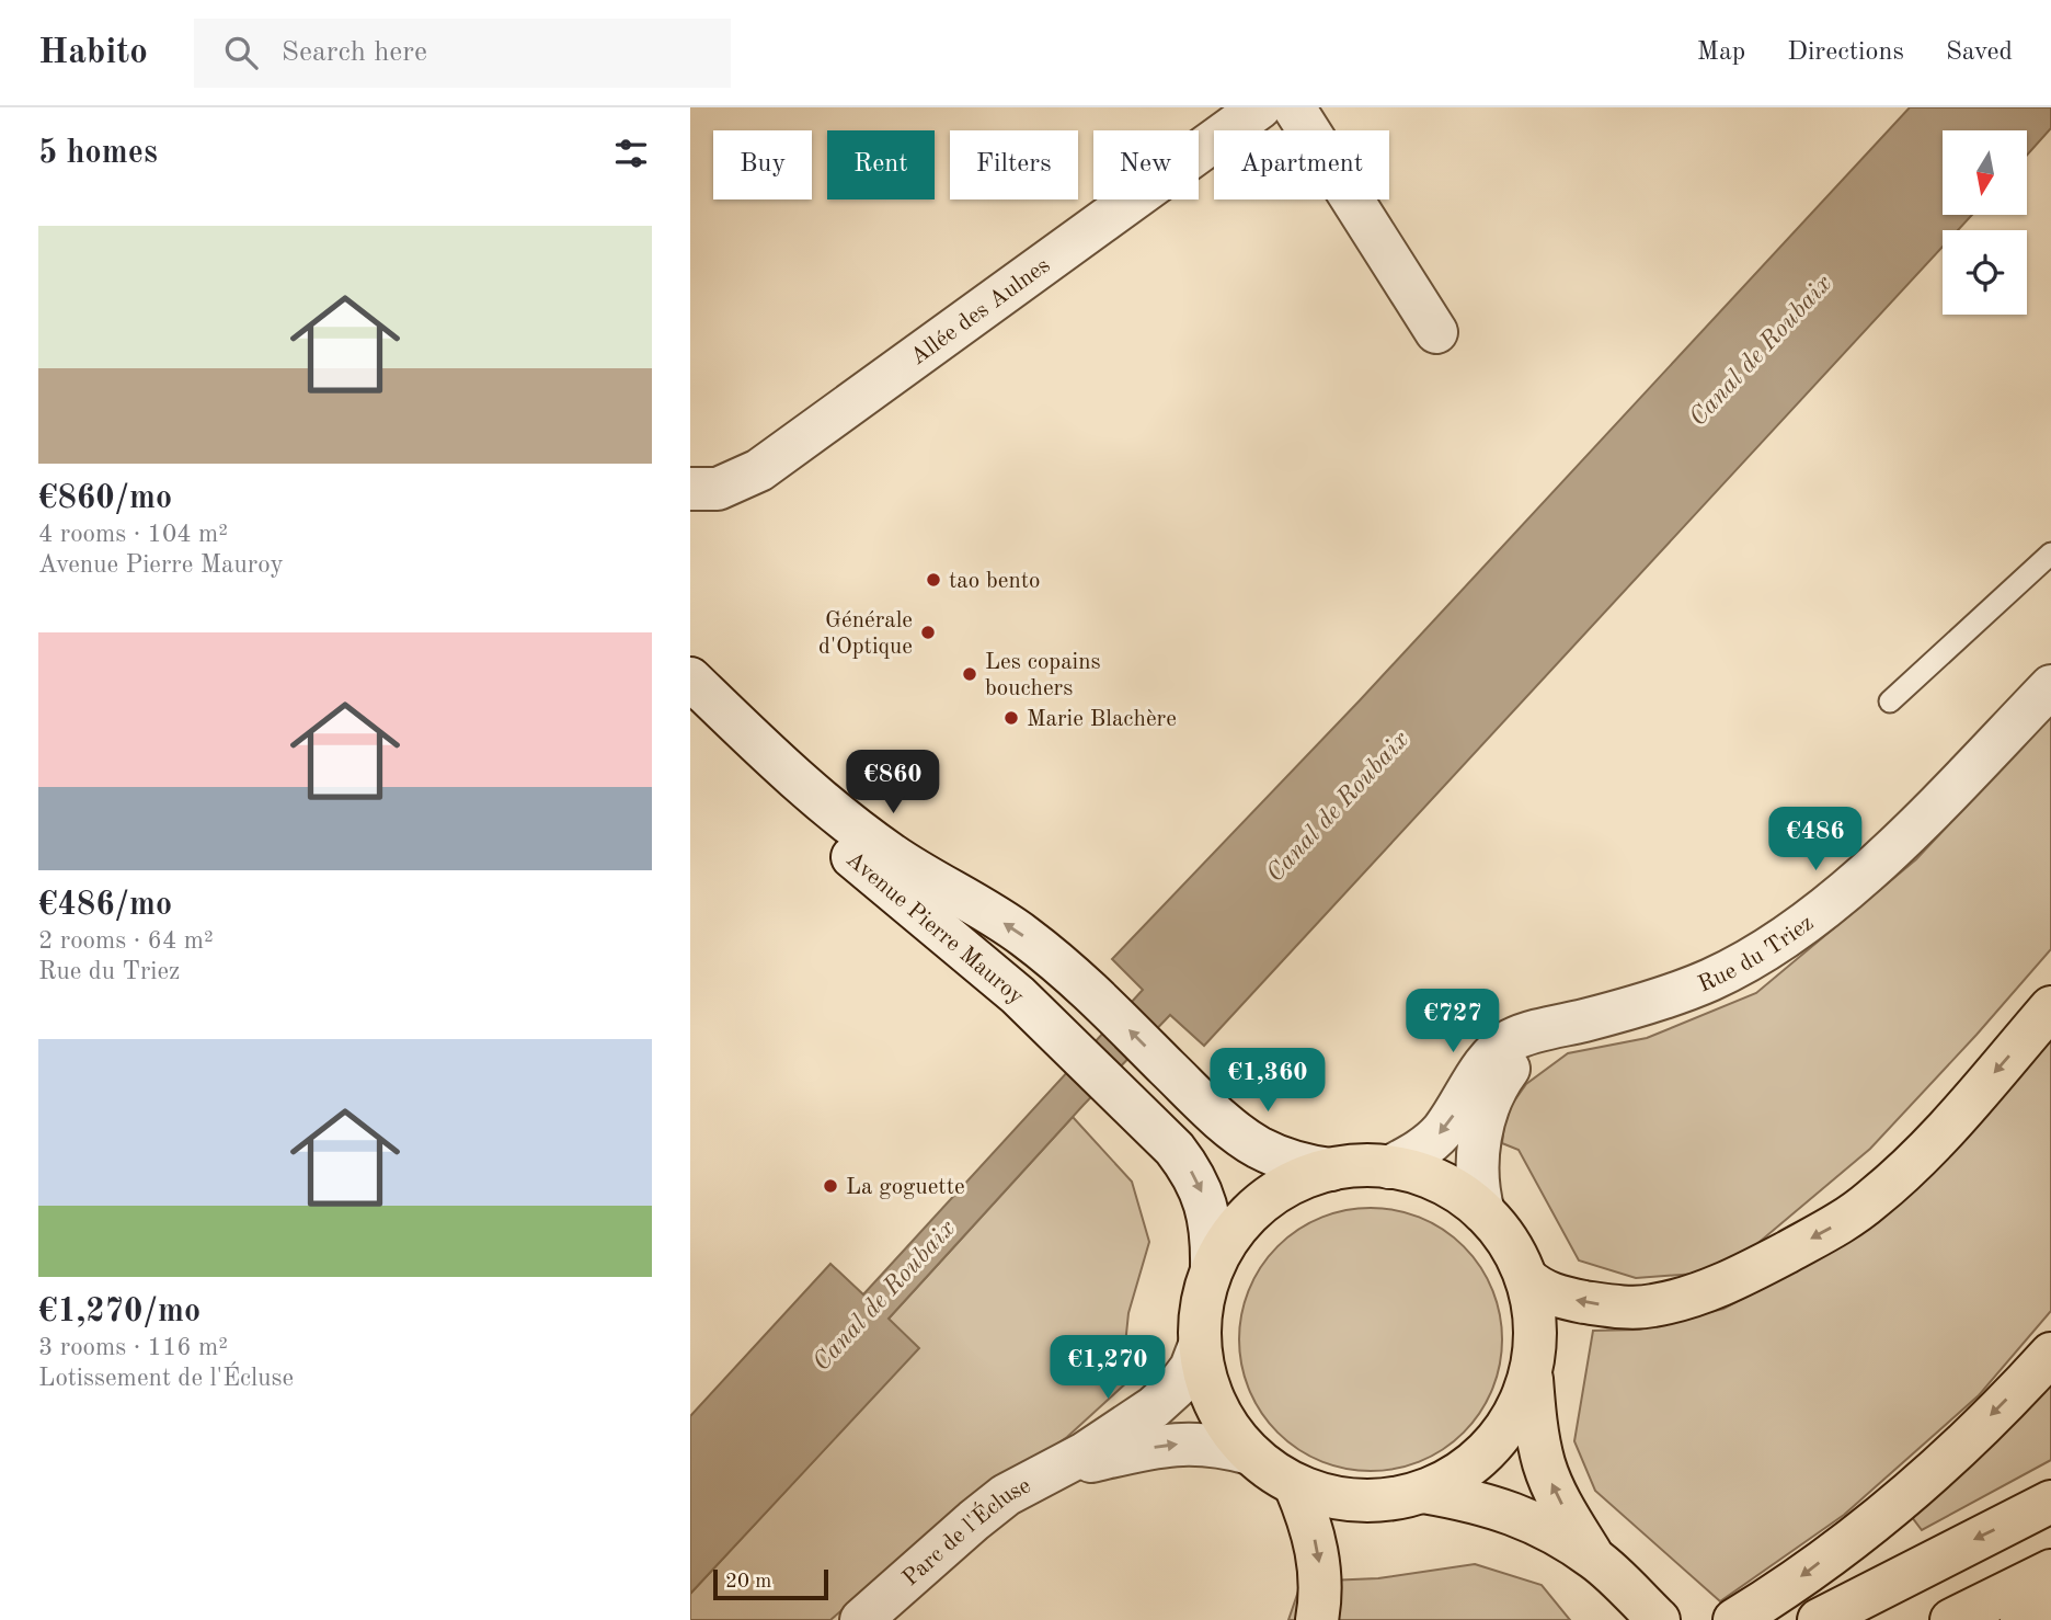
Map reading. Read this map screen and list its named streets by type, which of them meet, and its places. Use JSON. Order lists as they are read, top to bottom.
{
  "streets": {
    "street": [
      "Allée des Aulnes",
      "Avenue Pierre Mauroy",
      "Rue du Triez",
      "Parc de l'Écluse"
    ]
  },
  "water": ["Canal de Roubaix"],
  "places": [
    "tao bento",
    "Générale d'Optique",
    "Les copains bouchers",
    "Marie Blachère",
    "La goguette"
  ],
  "scale_bar": "20 m",
  "north": "bottom",
  "page": {
    "header": "Habito",
    "search": "Search here",
    "nav": ["Map", "Directions", "Saved"],
    "heading": "5 homes",
    "chip": [
      "Buy",
      "Rent",
      "Filters",
      "New",
      "Apartment"
    ],
    "list": [
      {
        "name": "€860/mo",
        "note": "4 rooms · 104 m² · Avenue Pierre Mauroy"
      },
      {
        "name": "€486/mo",
        "note": "2 rooms · 64 m² · Rue du Triez"
      },
      {
        "name": "€1,270/mo",
        "note": "3 rooms · 116 m² · Lotissement de l'Écluse"
      }
    ],
    "price": [
      "€860",
      "€486",
      "€727",
      "€1,360",
      "€1,270"
    ],
    "scale": "20 m"
  }
}
